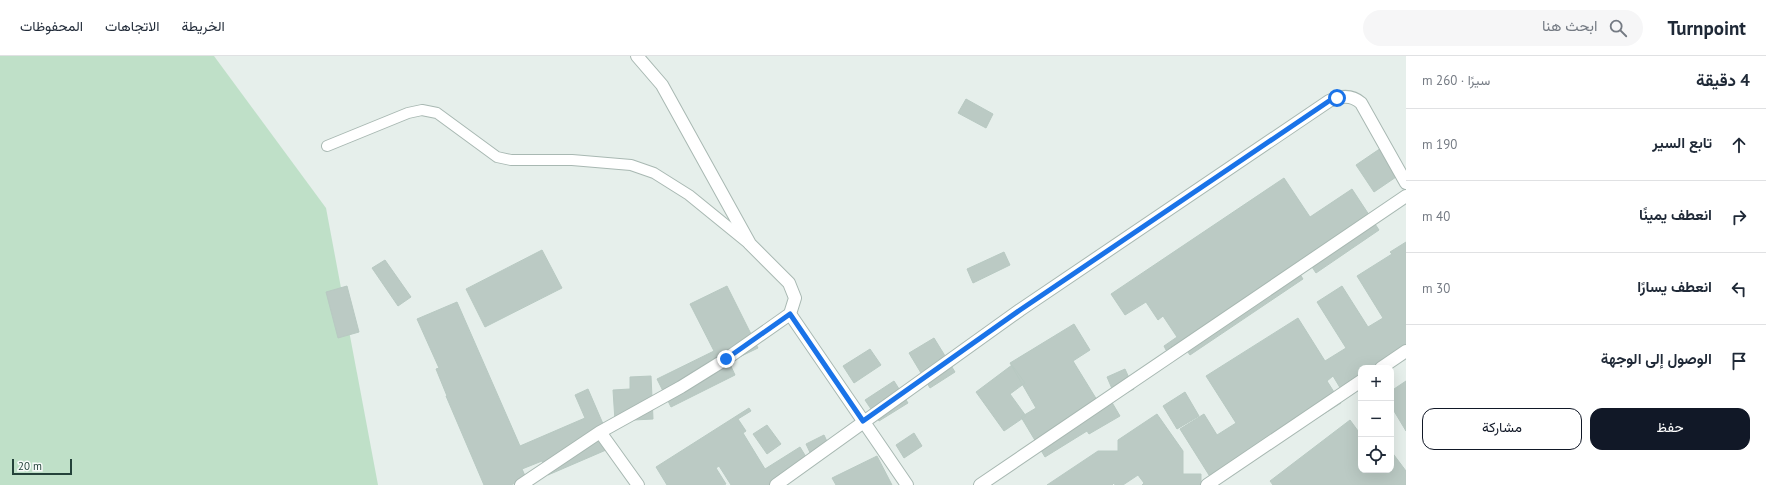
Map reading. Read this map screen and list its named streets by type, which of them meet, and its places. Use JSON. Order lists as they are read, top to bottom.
{
  "scale_bar": "20 m",
  "page": {
    "header": "Turnpoint",
    "search": "ابحث هنا",
    "nav": ["الخريطة", "الاتجاهات", "المحفوظات"],
    "heading": ["4 دقيقة", "سيرًا · 260 m"],
    "list": [
      ["تابع السير", "190 m"],
      ["انعطف يمينًا", "40 m"],
      ["انعطف يسارًا", "30 m"],
      "الوصول إلى الوجهة"
    ],
    "map_buttons": ["+", "−"],
    "buttons": ["حفظ", "مشاركة"],
    "scale": "20 m"
  }
}
